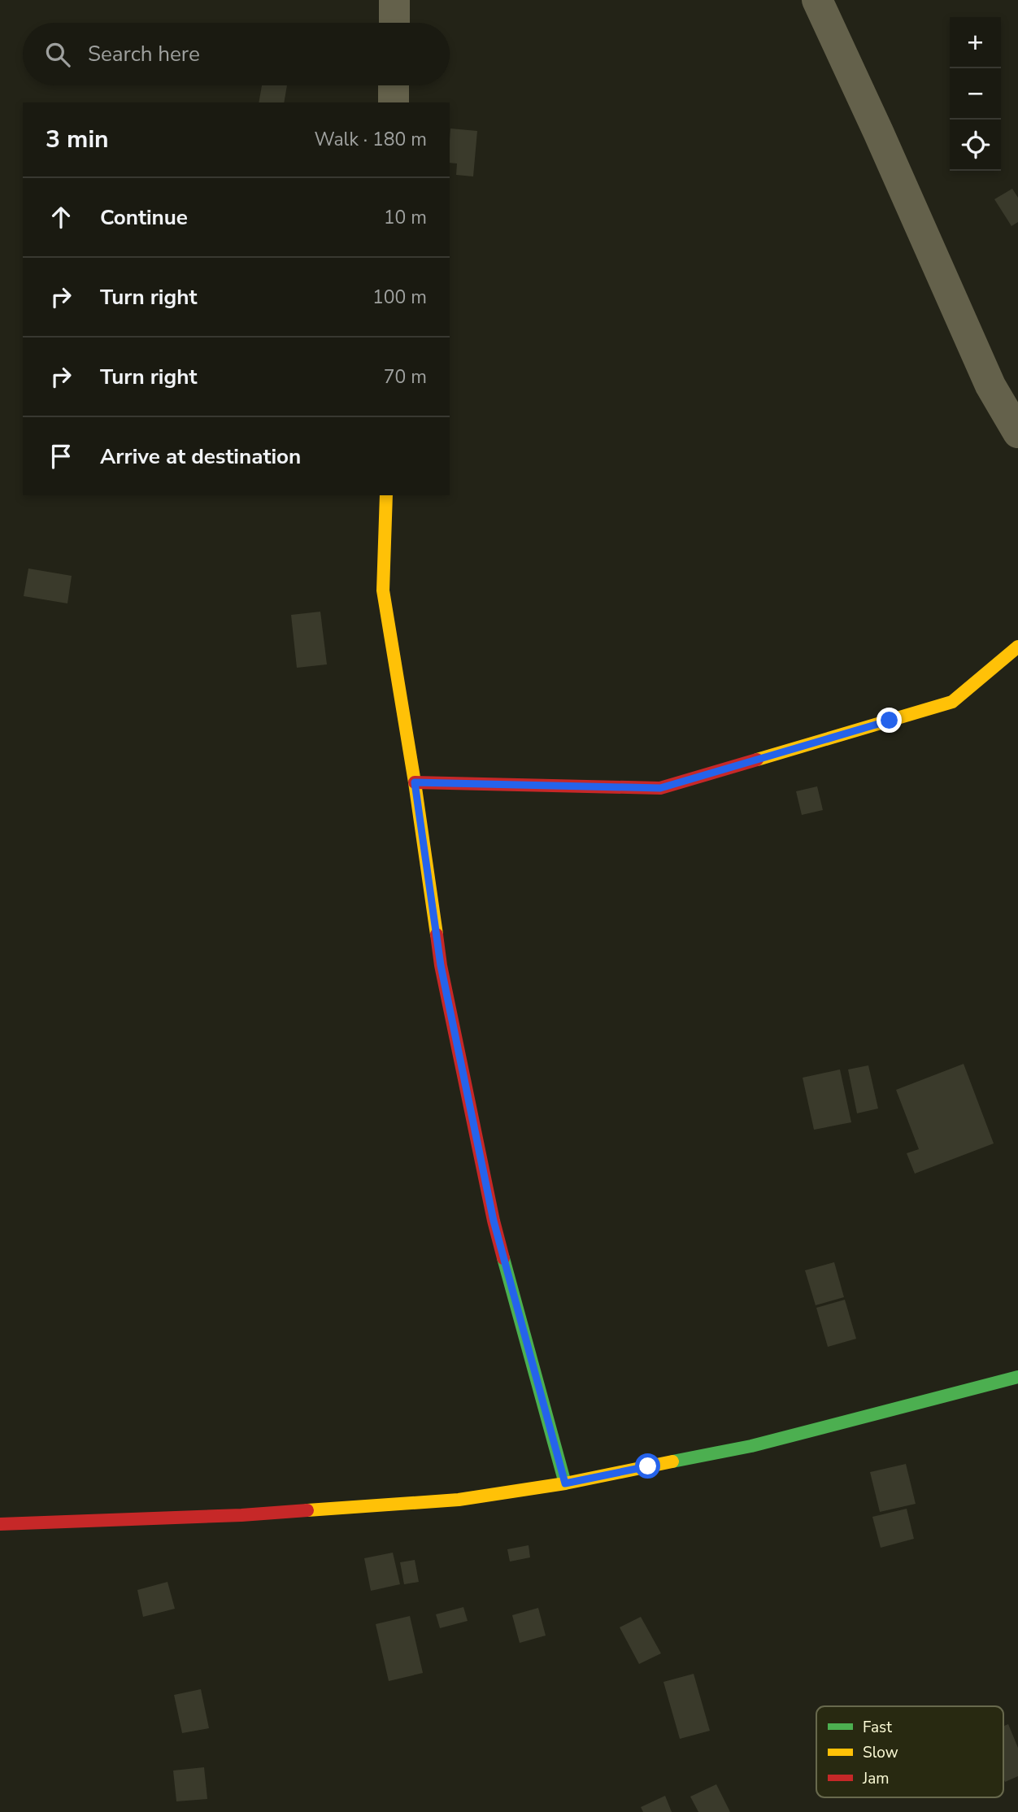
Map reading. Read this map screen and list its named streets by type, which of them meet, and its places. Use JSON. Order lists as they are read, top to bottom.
{
  "legend": ["Fast", "Slow", "Jam"],
  "page": {
    "map_buttons": ["+", "−"],
    "search": "Search here",
    "heading": ["3 min", "Walk · 180 m"],
    "list": [
      ["Continue", "10 m"],
      ["Turn right", "100 m"],
      ["Turn right", "70 m"],
      "Arrive at destination"
    ]
  }
}
